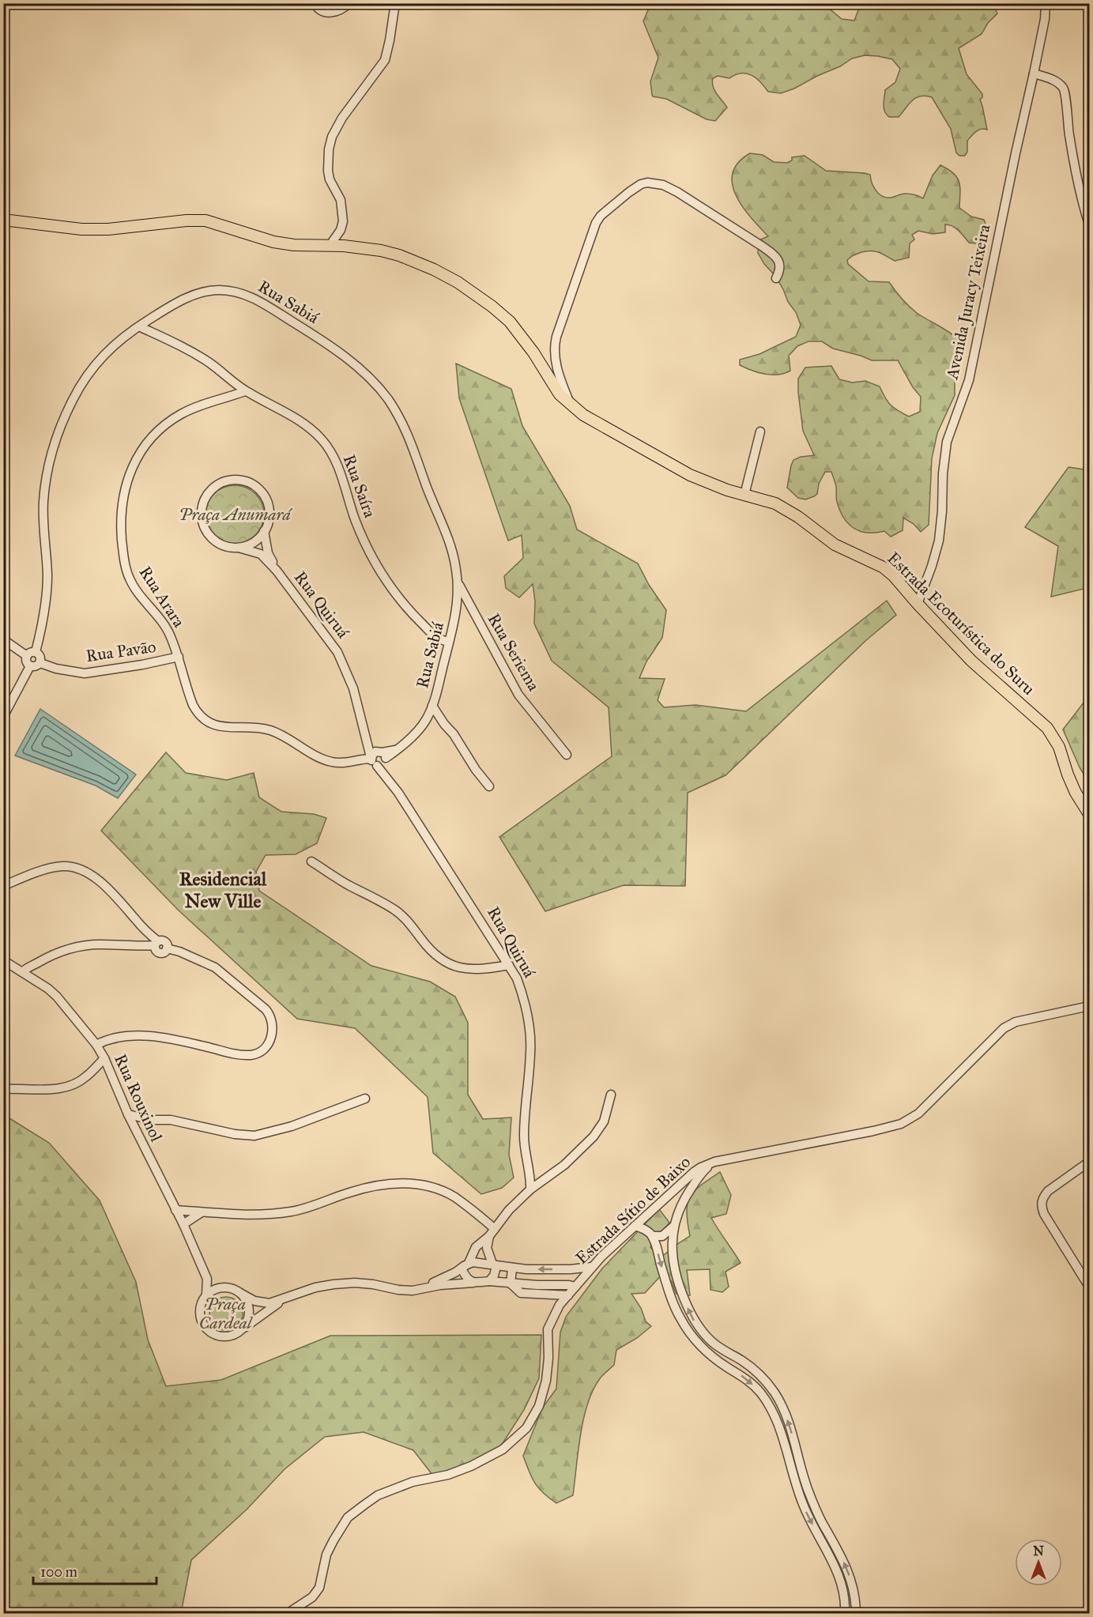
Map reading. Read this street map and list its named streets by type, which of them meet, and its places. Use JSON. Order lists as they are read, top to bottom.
{
  "streets": {
    "main road": ["Estrada Ecoturística do Suru"],
    "street": [
      "Rua Sabiá",
      "Avenida Juracy Teixeira",
      "Rua Saíra",
      "Rua Arara",
      "Rua Quiruá",
      "Rua Pavão",
      "Rua Seriema",
      "Rua Rouxinol",
      "Estrada Sítio de Baixo"
    ]
  },
  "crossings": [
    ["Rua Sabiá", "Rua Saíra"],
    ["Rua Sabiá", "Rua Arara"],
    ["Rua Sabiá", "Rua Quiruá"],
    ["Rua Sabiá", "Rua Pavão"],
    ["Rua Sabiá", "Rua Seriema"],
    ["Avenida Juracy Teixeira", "Estrada Ecoturística do Suru"],
    ["Rua Saíra", "Rua Arara"],
    ["Rua Arara", "Rua Quiruá"],
    ["Rua Arara", "Rua Pavão"]
  ],
  "districts": ["Residencial New Ville"],
  "parks": ["Praça Anumará", "Praça Cardeal"],
  "scale_bar": "100 m",
  "north": "top"
}
